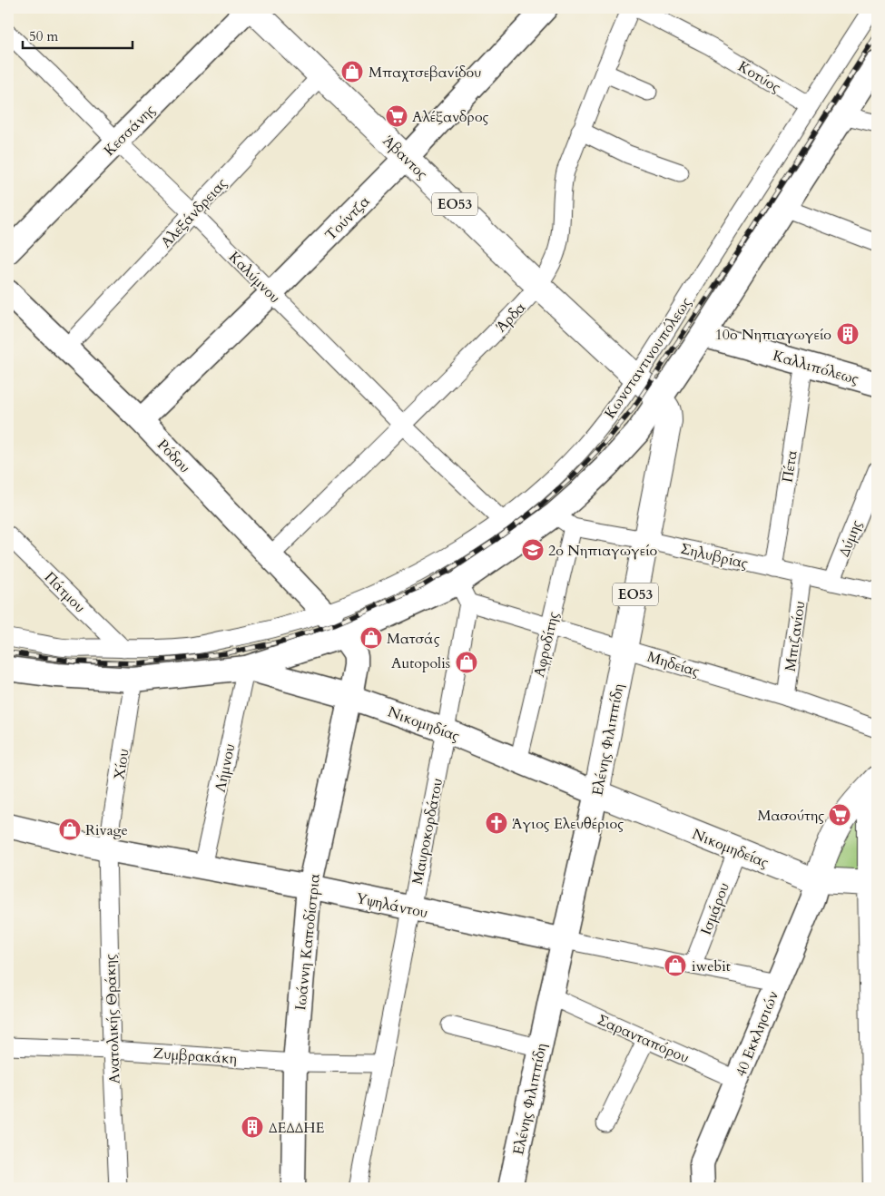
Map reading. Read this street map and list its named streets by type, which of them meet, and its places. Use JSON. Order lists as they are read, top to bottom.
{
  "streets": {
    "main road": [
      "Άβαντος",
      "ΕΟ53",
      "Ελένης Φιλιππίδη",
      "Νικομηδείας"
    ],
    "street": [
      "Κοτύος",
      "Κεσσάνης",
      "Αλεξάνδρειας",
      "Τούντζα",
      "Καλύμνου",
      "Άρδα",
      "Κωνσταντινουπόλεως",
      "Καλλιπόλεως",
      "Ρόδου",
      "Πέτα",
      "Δύμης",
      "Σηλυβρίας",
      "Πάτμου",
      "Μπιζανίου",
      "Αφροδίτης",
      "Μηδείας",
      "Νικομηδίας",
      "Χίου",
      "Λήμνου",
      "Μαυροκορδάτου",
      "Υψηλάντου",
      "Ισμάρου",
      "Ιωάννη Καποδίστρια",
      "Ανατολικής Θράκης",
      "40 Εκκλησιών",
      "Σαρανταπόρου",
      "Ζυμβρακάκη"
    ]
  },
  "crossings": [
    ["Κοτύος", "Κωνσταντινουπόλεως"],
    ["Κεσσάνης", "Άβαντος"],
    ["Κεσσάνης", "Καλύμνου"],
    ["Άβαντος", "Αλεξάνδρειας"],
    ["Άβαντος", "Τούντζα"],
    ["Άβαντος", "Άρδα"],
    ["Άβαντος", "Κωνσταντινουπόλεως"],
    ["Άβαντος", "Ελένης Φιλιππίδη"],
    ["Αλεξάνδρειας", "Καλύμνου"],
    ["Αλεξάνδρειας", "Ρόδου"],
    ["Τούντζα", "Καλύμνου"],
    ["Τούντζα", "Ρόδου"],
    ["Καλύμνου", "Άρδα"],
    ["Καλύμνου", "Κωνσταντινουπόλεως"],
    ["Άρδα", "Ρόδου"],
    ["Κωνσταντινουπόλεως", "Ρόδου"],
    ["Κωνσταντινουπόλεως", "Πάτμου"],
    ["Κωνσταντινουπόλεως", "Νικομηδίας"],
    ["Κωνσταντινουπόλεως", "Χίου"],
    ["Κωνσταντινουπόλεως", "Λήμνου"],
    ["Κωνσταντινουπόλεως", "Ιωάννη Καποδίστρια"],
    ["Καλλιπόλεως", "Πέτα"],
    ["Ρόδου", "Ιωάννη Καποδίστρια"],
    ["Πέτα", "Σηλυβρίας"],
    ["Δύμης", "Σηλυβρίας"],
    ["Σηλυβρίας", "Μπιζανίου"],
    ["Σηλυβρίας", "Αφροδίτης"],
    ["Σηλυβρίας", "Ελένης Φιλιππίδη"],
    ["Μπιζανίου", "Μηδείας"],
    ["Αφροδίτης", "Μηδείας"],
    ["Αφροδίτης", "Νικομηδίας"],
    ["Μηδείας", "Ελένης Φιλιππίδη"],
    ["Μηδείας", "Μαυροκορδάτου"],
    ["Νικομηδίας", "Ελένης Φιλιππίδη"],
    ["Νικομηδίας", "Λήμνου"],
    ["Νικομηδίας", "Μαυροκορδάτου"],
    ["Νικομηδίας", "Νικομηδείας"],
    ["Νικομηδίας", "Ιωάννη Καποδίστρια"],
    ["Ελένης Φιλιππίδη", "Νικομηδείας"],
    ["Ελένης Φιλιππίδη", "Υψηλάντου"],
    ["Ελένης Φιλιππίδη", "Σαρανταπόρου"],
    ["Χίου", "Υψηλάντου"],
    ["Χίου", "Ανατολικής Θράκης"],
    ["Λήμνου", "Υψηλάντου"],
    ["Μαυροκορδάτου", "Υψηλάντου"],
    ["Μαυροκορδάτου", "Ζυμβρακάκη"],
    ["Νικομηδείας", "Ισμάρου"],
    ["Νικομηδείας", "40 Εκκλησιών"],
    ["Υψηλάντου", "Ισμάρου"],
    ["Υψηλάντου", "Ιωάννη Καποδίστρια"],
    ["Υψηλάντου", "Ανατολικής Θράκης"],
    ["Υψηλάντου", "40 Εκκλησιών"],
    ["Ιωάννη Καποδίστρια", "Ζυμβρακάκη"],
    ["Ανατολικής Θράκης", "Ζυμβρακάκη"],
    ["40 Εκκλησιών", "Σαρανταπόρου"]
  ],
  "places": {
    "shop": [
      "Μπαχτσεβανίδου",
      "Ματσάς",
      "Autopolis",
      "Rivage",
      "iwebit"
    ],
    "supermarket": ["Αλέξανδρος", "Μασούτης"],
    "building": ["10ο Νηπιαγωγείο", "ΔΕΔΔΗΕ"],
    "school or university": ["2ο Νηπιαγωγείο"],
    "church": ["Άγιος Ελευθέριος"]
  },
  "scale_bar": "50 m"
}
